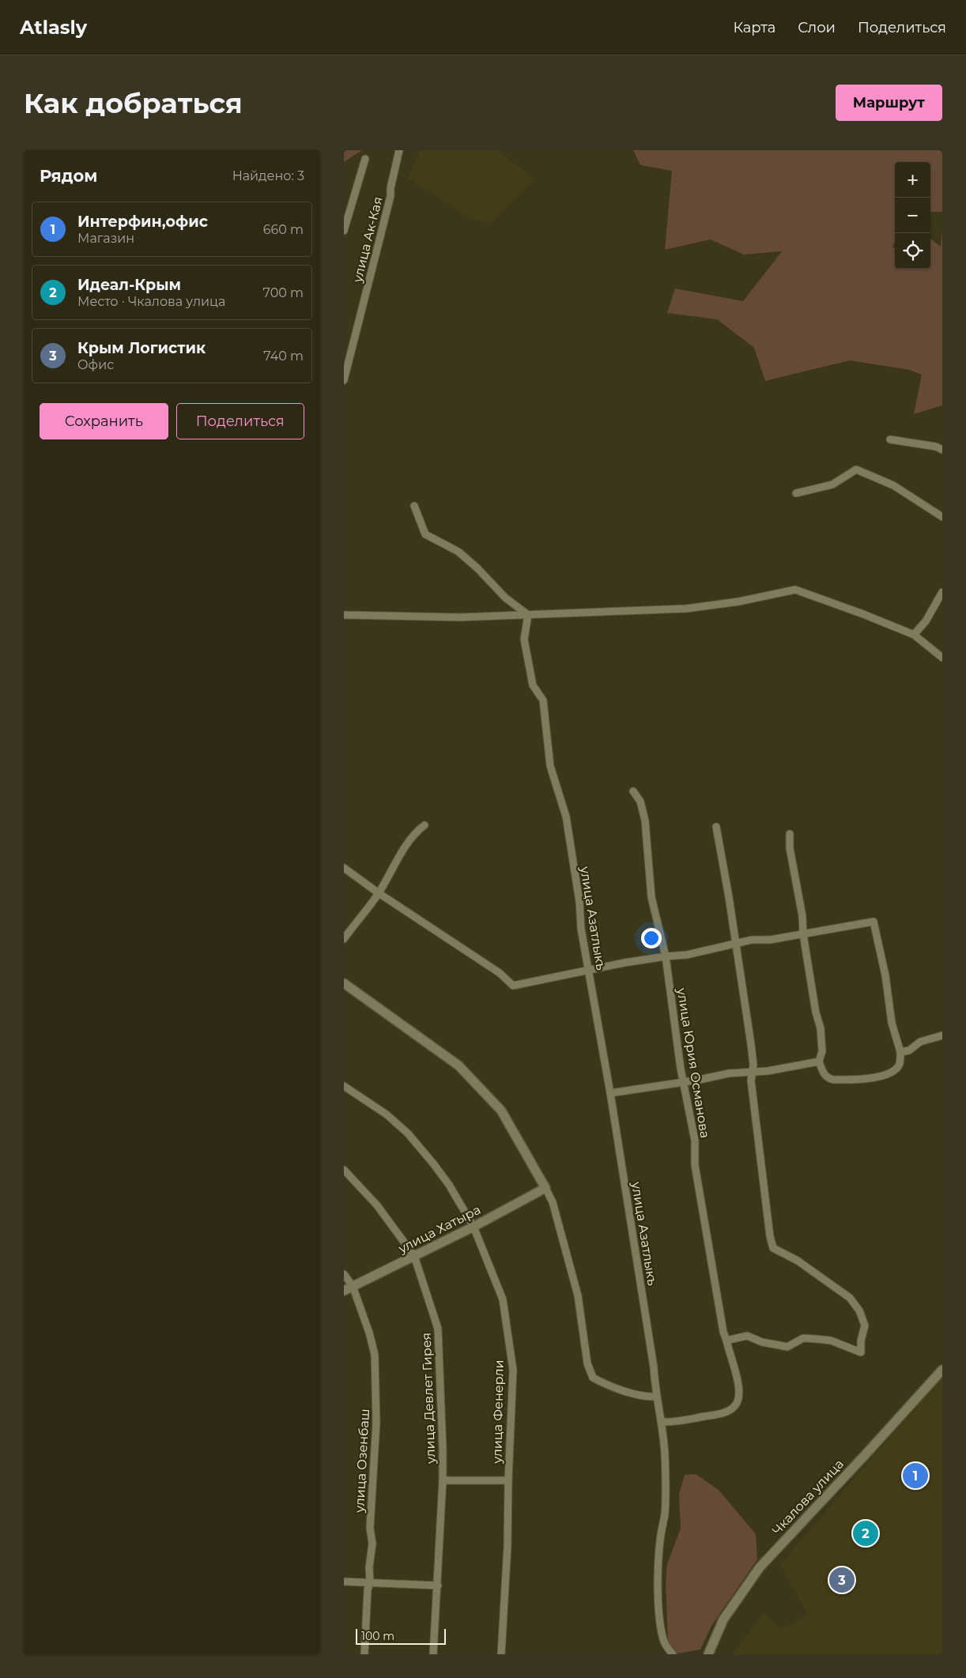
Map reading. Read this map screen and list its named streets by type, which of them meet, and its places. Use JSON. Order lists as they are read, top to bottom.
{
  "streets": {
    "street": [
      "улица Ак-Кая",
      "улица Азатлыкъ",
      "улица Юрия Османова",
      "улица Хатыра",
      "улица Девлет Гирея",
      "улица Фенерли",
      "улица Озенбаш",
      "Чкалова улица"
    ]
  },
  "crossings": [
    ["улица Азатлыкъ", "улица Юрия Османова"],
    ["улица Хатыра", "улица Девлет Гирея"],
    ["улица Хатыра", "улица Фенерли"],
    ["улица Хатыра", "улица Озенбаш"]
  ],
  "scale_bar": "100 m",
  "page": {
    "header": "Atlasly",
    "nav": ["Карта", "Слои", "Поделиться"],
    "buttons": [
      "Маршрут",
      ["Сохранить", "Поделиться"]
    ],
    "title": "Как добраться",
    "heading": ["Рядом", "Найдено: 3"],
    "map_buttons": ["+", "−"],
    "list": [
      {
        "mark": "1",
        "name": "Интерфин,офис",
        "note": "Магазин",
        "value": "660 m"
      },
      {
        "mark": "2",
        "name": "Идеал-Крым",
        "note": "Место · Чкалова улица",
        "value": "700 m"
      },
      {
        "mark": "3",
        "name": "Крым Логистик",
        "note": "Офис",
        "value": "740 m"
      }
    ],
    "pins": ["1", "2", "3"],
    "scale": "100 m"
  }
}
